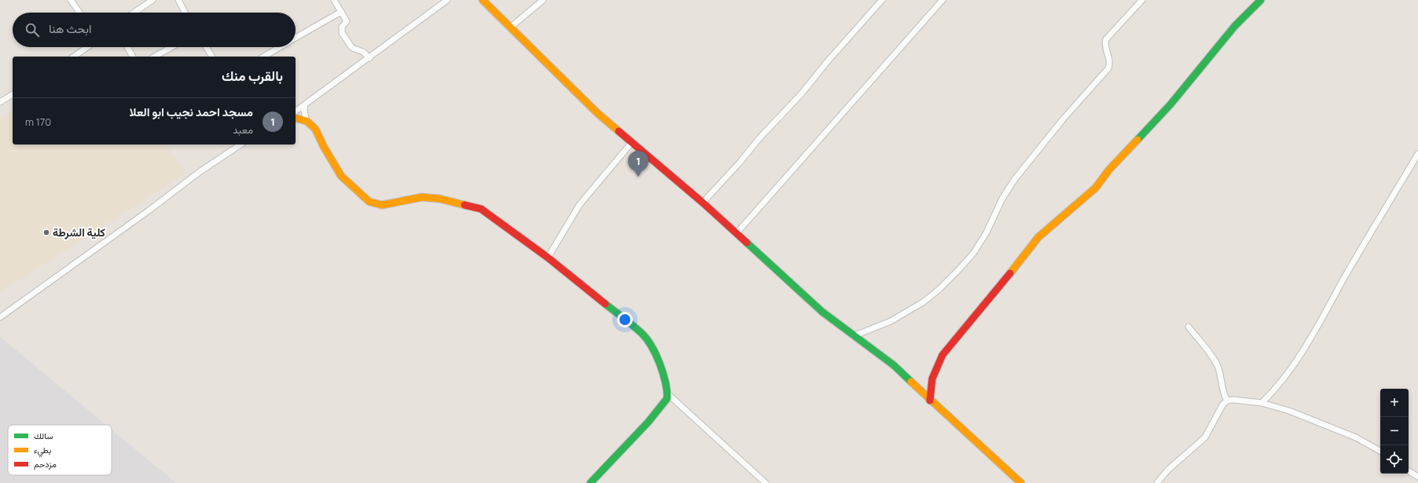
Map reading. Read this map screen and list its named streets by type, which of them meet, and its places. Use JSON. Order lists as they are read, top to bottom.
{
  "places": ["كلية الشرطة"],
  "legend": ["سالك", "بطيء", "مزدحم"],
  "page": {
    "search": "ابحث هنا",
    "heading": "بالقرب منك",
    "list": [
      {
        "mark": "1",
        "name": "مسجد احمد نجيب ابو العلا",
        "note": "معبد",
        "value": "170 m"
      }
    ],
    "pins": "1",
    "map_buttons": ["+", "−"]
  }
}
